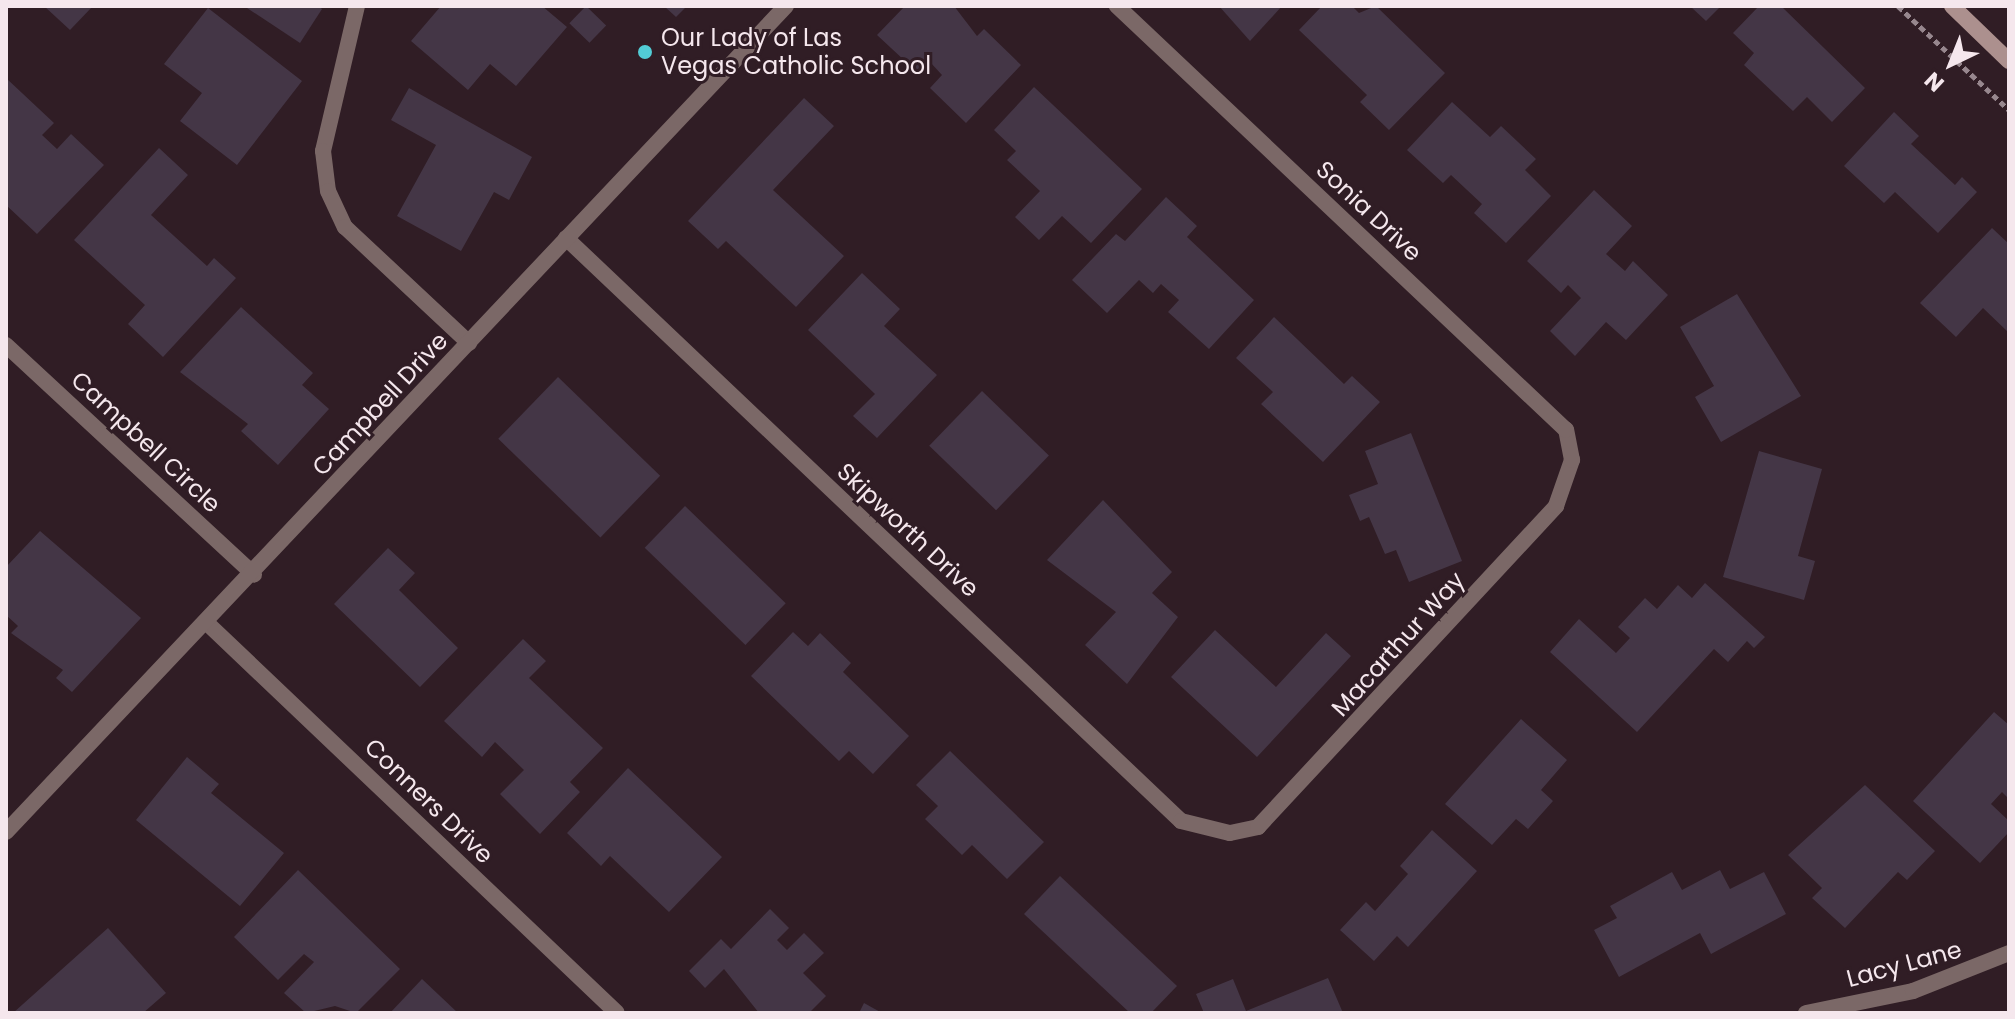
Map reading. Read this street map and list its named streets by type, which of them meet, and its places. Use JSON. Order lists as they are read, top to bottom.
{
  "streets": {
    "street": [
      "Sonia Drive",
      "Campbell Drive",
      "Campbell Circle",
      "Skipworth Drive",
      "Macarthur Way",
      "Conners Drive",
      "Lacy Lane"
    ]
  },
  "crossings": [
    ["Sonia Drive", "Macarthur Way"],
    ["Campbell Drive", "Campbell Circle"],
    ["Campbell Drive", "Skipworth Drive"],
    ["Campbell Drive", "Conners Drive"],
    ["Skipworth Drive", "Macarthur Way"]
  ],
  "places": ["Our Lady of Las Vegas Catholic School"],
  "north": "bottom left"
}
